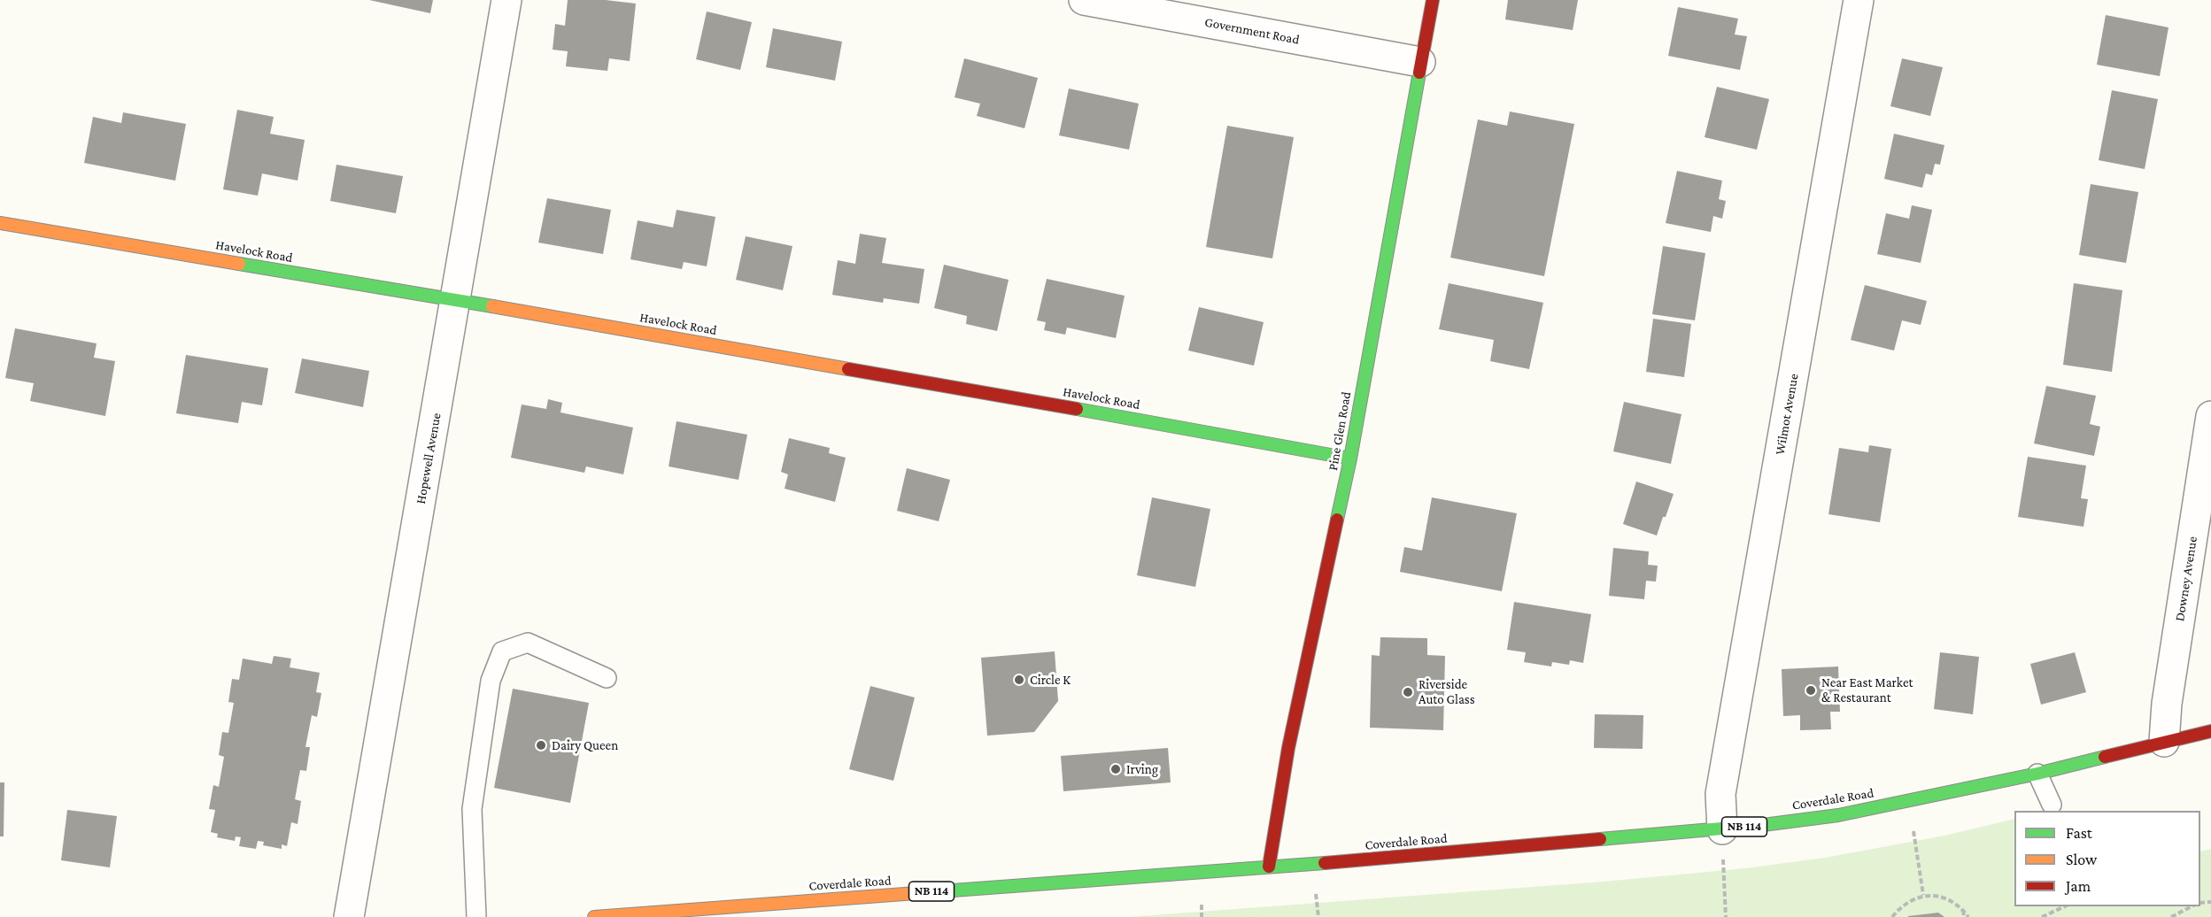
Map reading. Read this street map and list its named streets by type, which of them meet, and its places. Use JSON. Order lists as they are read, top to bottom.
{
  "streets": {
    "street": [
      "Government Road",
      "Havelock Road",
      "Wilmot Avenue",
      "Pine Glen Road",
      "Hopewell Avenue",
      "Downey Avenue",
      "Coverdale Road",
      "NB 114"
    ]
  },
  "crossings": [
    ["Government Road", "Pine Glen Road"],
    ["Havelock Road", "Pine Glen Road"],
    ["Havelock Road", "Hopewell Avenue"],
    ["Wilmot Avenue", "Coverdale Road"],
    ["Pine Glen Road", "Coverdale Road"],
    ["Downey Avenue", "Coverdale Road"]
  ],
  "places": [
    "Circle K",
    "Near East Market & Restaurant",
    "Riverside Auto Glass",
    "Dairy Queen",
    "Irving"
  ],
  "legend": ["Fast", "Slow", "Jam"]
}
